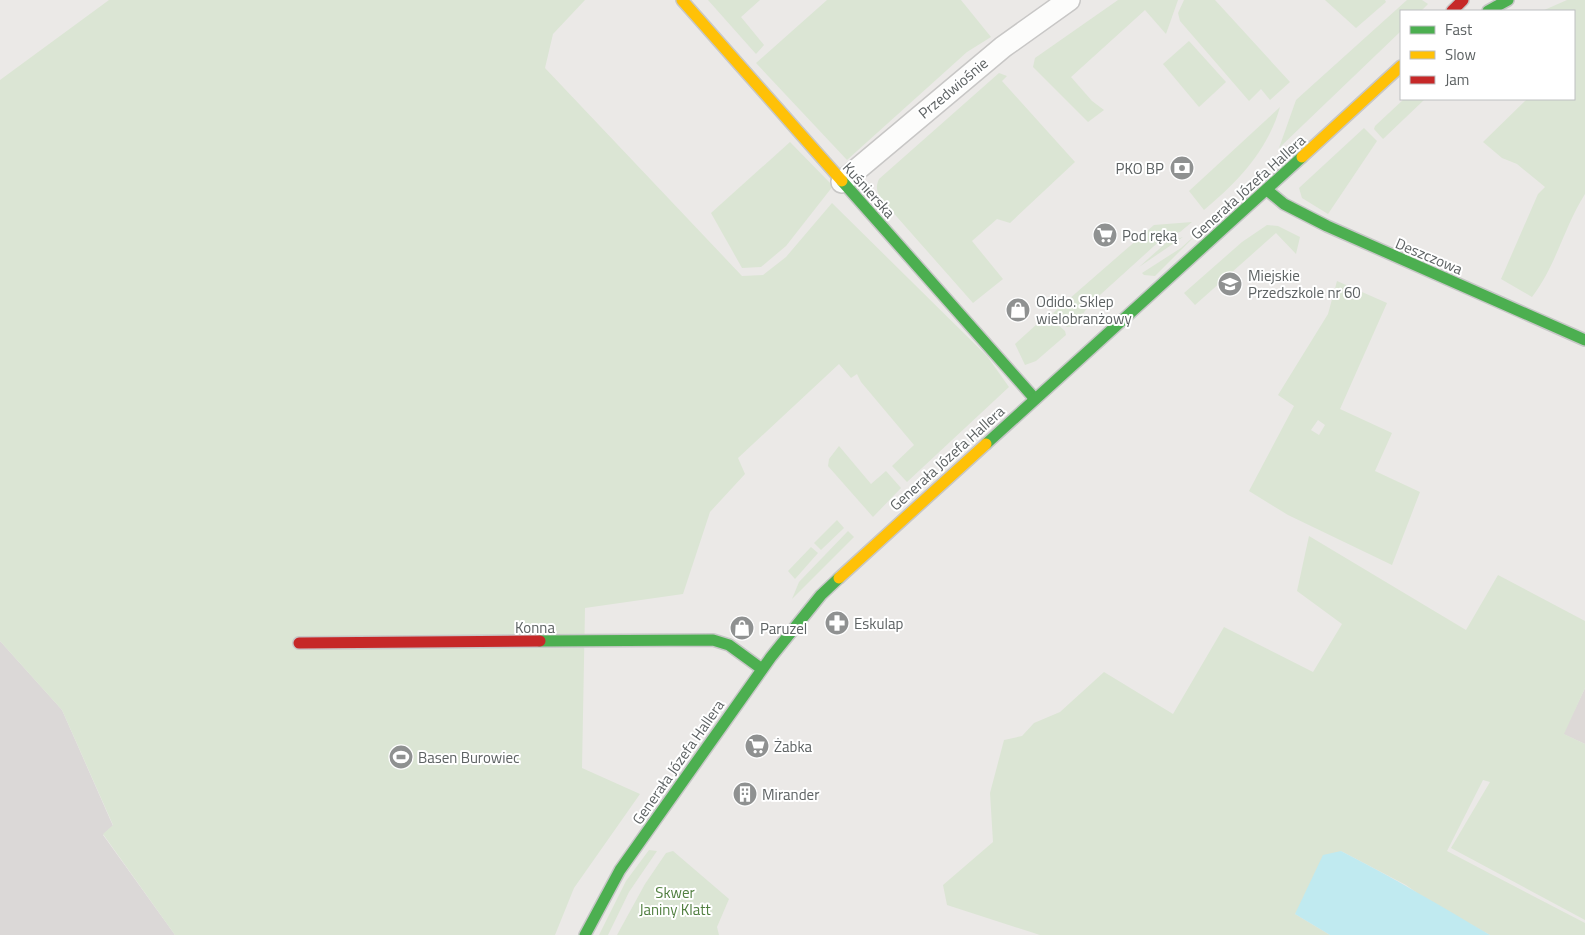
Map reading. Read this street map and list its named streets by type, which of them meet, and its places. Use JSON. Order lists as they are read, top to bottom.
{
  "streets": {
    "street": [
      "Przedwiośnie",
      "Generała Józefa Hallera",
      "Kuśnierska",
      "Deszczowa",
      "Konna"
    ]
  },
  "crossings": [
    ["Przedwiośnie", "Kuśnierska"],
    ["Generała Józefa Hallera", "Kuśnierska"],
    ["Generała Józefa Hallera", "Deszczowa"],
    ["Generała Józefa Hallera", "Konna"]
  ],
  "parks": ["Skwer Janiny Klatt"],
  "places": {
    "bank": ["PKO BP"],
    "supermarket": ["Pod ręką", "Żabka"],
    "school or university": ["Miejskie Przedszkole nr 60"],
    "shop": ["Odido. Sklep wielobranżowy", "Paruzel"],
    "pharmacy": ["Eskulap"],
    "sports": ["Basen Burowiec"],
    "building": ["Mirander"]
  },
  "legend": ["Fast", "Slow", "Jam"]
}
